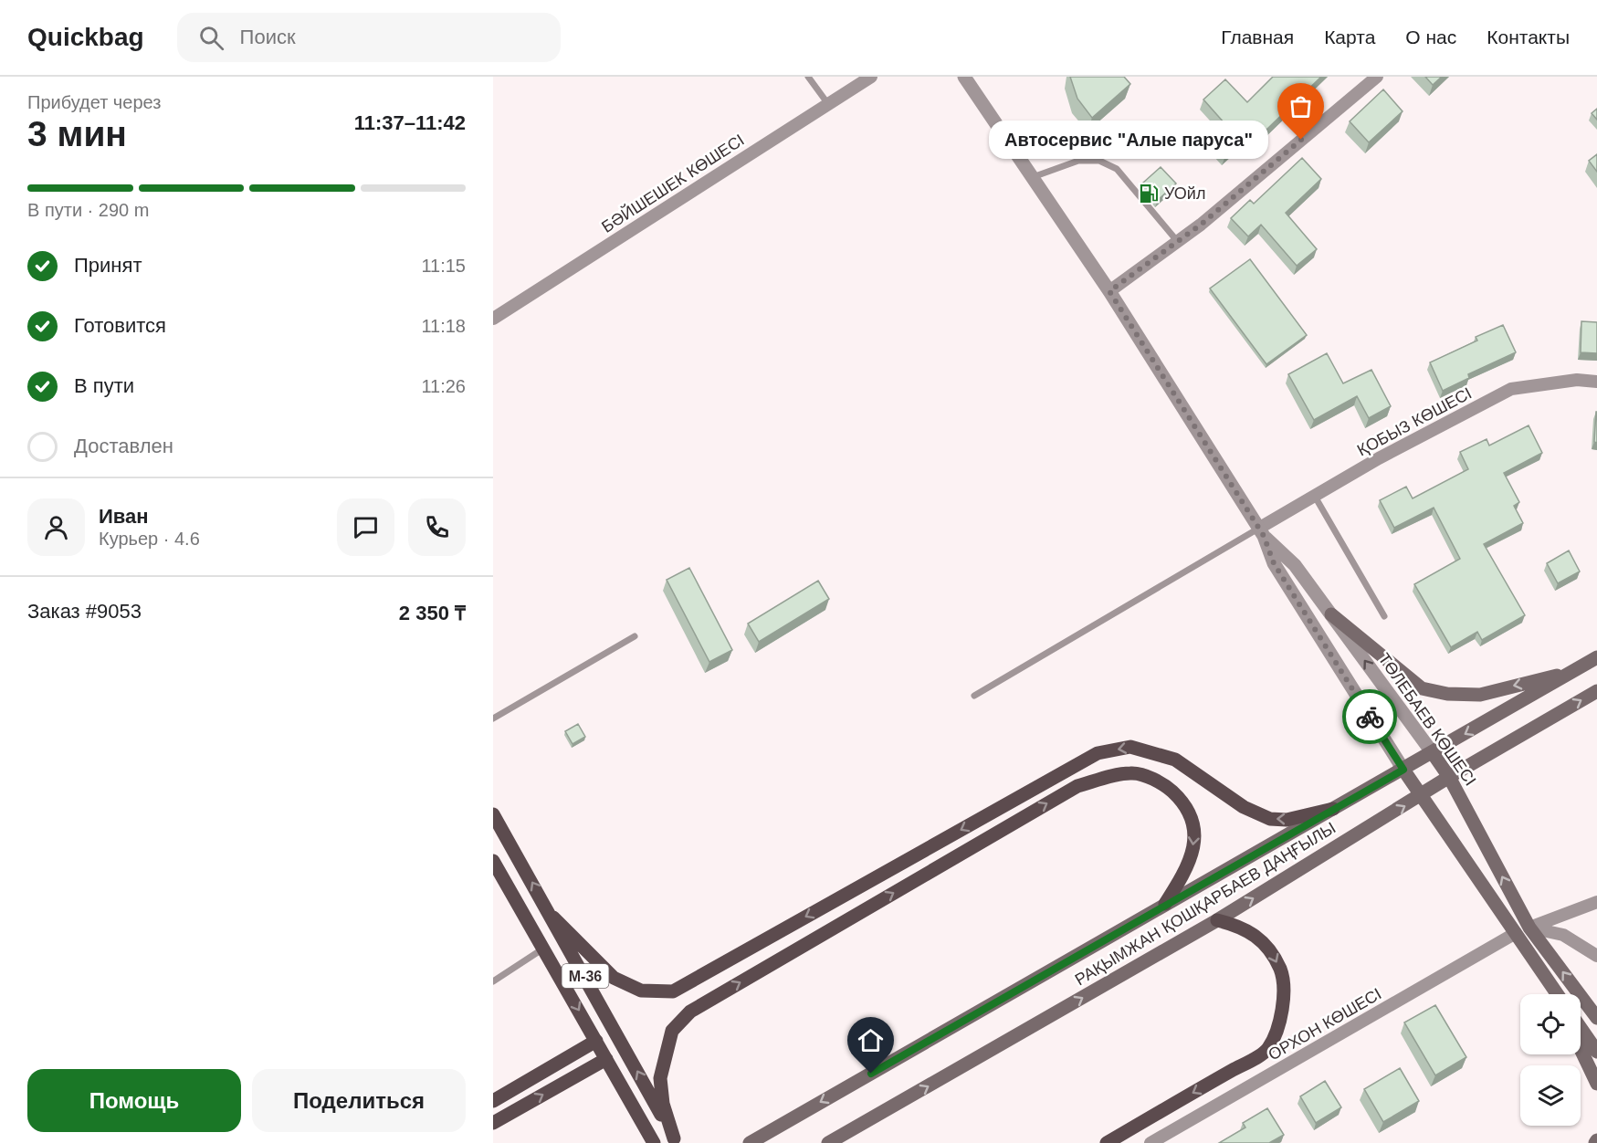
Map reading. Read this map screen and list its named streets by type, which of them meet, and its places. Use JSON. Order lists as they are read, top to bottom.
{
  "streets": {
    "main road": ["ТӨЛЕБАЕВ КӨШЕСІ", "РАҚЫМЖАН ҚОШҚАРБАЕВ ДАҢҒЫЛЫ", "M-36"],
    "street": ["БӘЙШЕШЕК КӨШЕСІ", "ҚОБЫЗ КӨШЕСІ", "ОРХОН КӨШЕСІ"]
  },
  "crossings": [
    ["ҚОБЫЗ КӨШЕСІ", "ТӨЛЕБАЕВ КӨШЕСІ"],
    ["ТӨЛЕБАЕВ КӨШЕСІ", "РАҚЫМЖАН ҚОШҚАРБАЕВ ДАҢҒЫЛЫ"],
    ["ТӨЛЕБАЕВ КӨШЕСІ", "ОРХОН КӨШЕСІ"]
  ],
  "places": {
    "other": ["Автосервис \"Алые паруса\""],
    "fuel station": ["УОйл"]
  },
  "page": {
    "header": "Quickbag",
    "search": "Поиск",
    "nav": [
      "Главная",
      "Карта",
      "О нас",
      "Контакты"
    ],
    "heading": ["3 мин", "Прибудет через", "11:37–11:42"],
    "panel": [
      "Иван",
      "Курьер · 4.6",
      "Заказ #9053",
      "2 350 ₸"
    ],
    "bubble": "Автосервис \"Алые паруса\"",
    "bar": "В пути · 290 m",
    "list": [
      ["Принят", "11:15"],
      ["Готовится", "11:18"],
      ["В пути", "11:26"],
      "Доставлен"
    ],
    "buttons": ["Помощь", "Поделиться"]
  }
}
